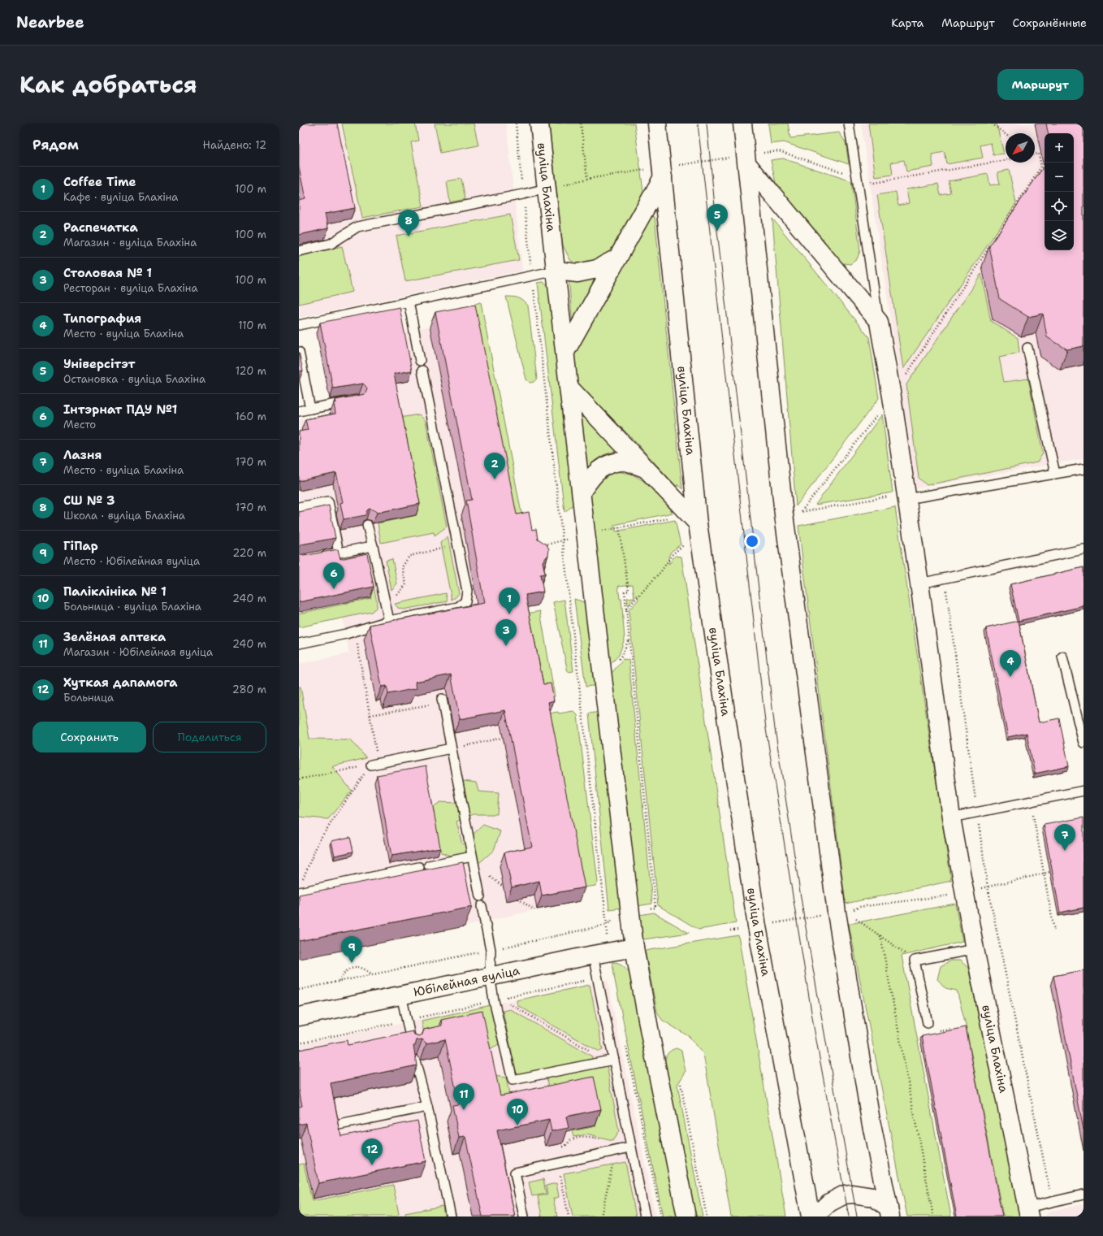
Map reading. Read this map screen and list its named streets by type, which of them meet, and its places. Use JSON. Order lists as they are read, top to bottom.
{
  "streets": {
    "main road": ["вуліца Блахіна", "Юбілейная вуліца"]
  },
  "crossings": [
    ["вуліца Блахіна", "Юбілейная вуліца"]
  ],
  "north": "bottom left",
  "page": {
    "header": "Nearbee",
    "nav": ["Карта", "Маршрут", "Сохранённые"],
    "title": "Как добраться",
    "buttons": [
      "Маршрут",
      ["Сохранить", "Поделиться"]
    ],
    "heading": ["Рядом", "Найдено: 12"],
    "map_buttons": ["+", "−"],
    "list": [
      {
        "mark": "1",
        "name": "Coffee Time",
        "note": "Кафе · вуліца Блахіна",
        "value": "100 m"
      },
      {
        "mark": "2",
        "name": "Распечатка",
        "note": "Магазин · вуліца Блахіна",
        "value": "100 m"
      },
      {
        "mark": "3",
        "name": "Столовая № 1",
        "note": "Ресторан · вуліца Блахіна",
        "value": "100 m"
      },
      {
        "mark": "4",
        "name": "Типография",
        "note": "Место · вуліца Блахіна",
        "value": "110 m"
      },
      {
        "mark": "5",
        "name": "Універсітэт",
        "note": "Остановка · вуліца Блахіна",
        "value": "120 m"
      },
      {
        "mark": "6",
        "name": "Інтэрнат ПДУ №1",
        "note": "Место",
        "value": "160 m"
      },
      {
        "mark": "7",
        "name": "Лазня",
        "note": "Место · вуліца Блахіна",
        "value": "170 m"
      },
      {
        "mark": "8",
        "name": "СШ № 3",
        "note": "Школа · вуліца Блахіна",
        "value": "170 m"
      },
      {
        "mark": "9",
        "name": "ГіПар",
        "note": "Место · Юбілейная вуліца",
        "value": "220 m"
      },
      {
        "mark": "10",
        "name": "Паліклініка № 1",
        "note": "Больница · вуліца Блахіна",
        "value": "240 m"
      },
      {
        "mark": "11",
        "name": "Зелёная аптека",
        "note": "Магазин · Юбілейная вуліца",
        "value": "240 m"
      },
      {
        "mark": "12",
        "name": "Хуткая дапамога",
        "note": "Больница",
        "value": "280 m"
      }
    ],
    "pins": [
      "5",
      "8",
      "2",
      "6",
      "1",
      "3",
      "4",
      "7",
      "9",
      "11",
      "10",
      "12"
    ]
  }
}
